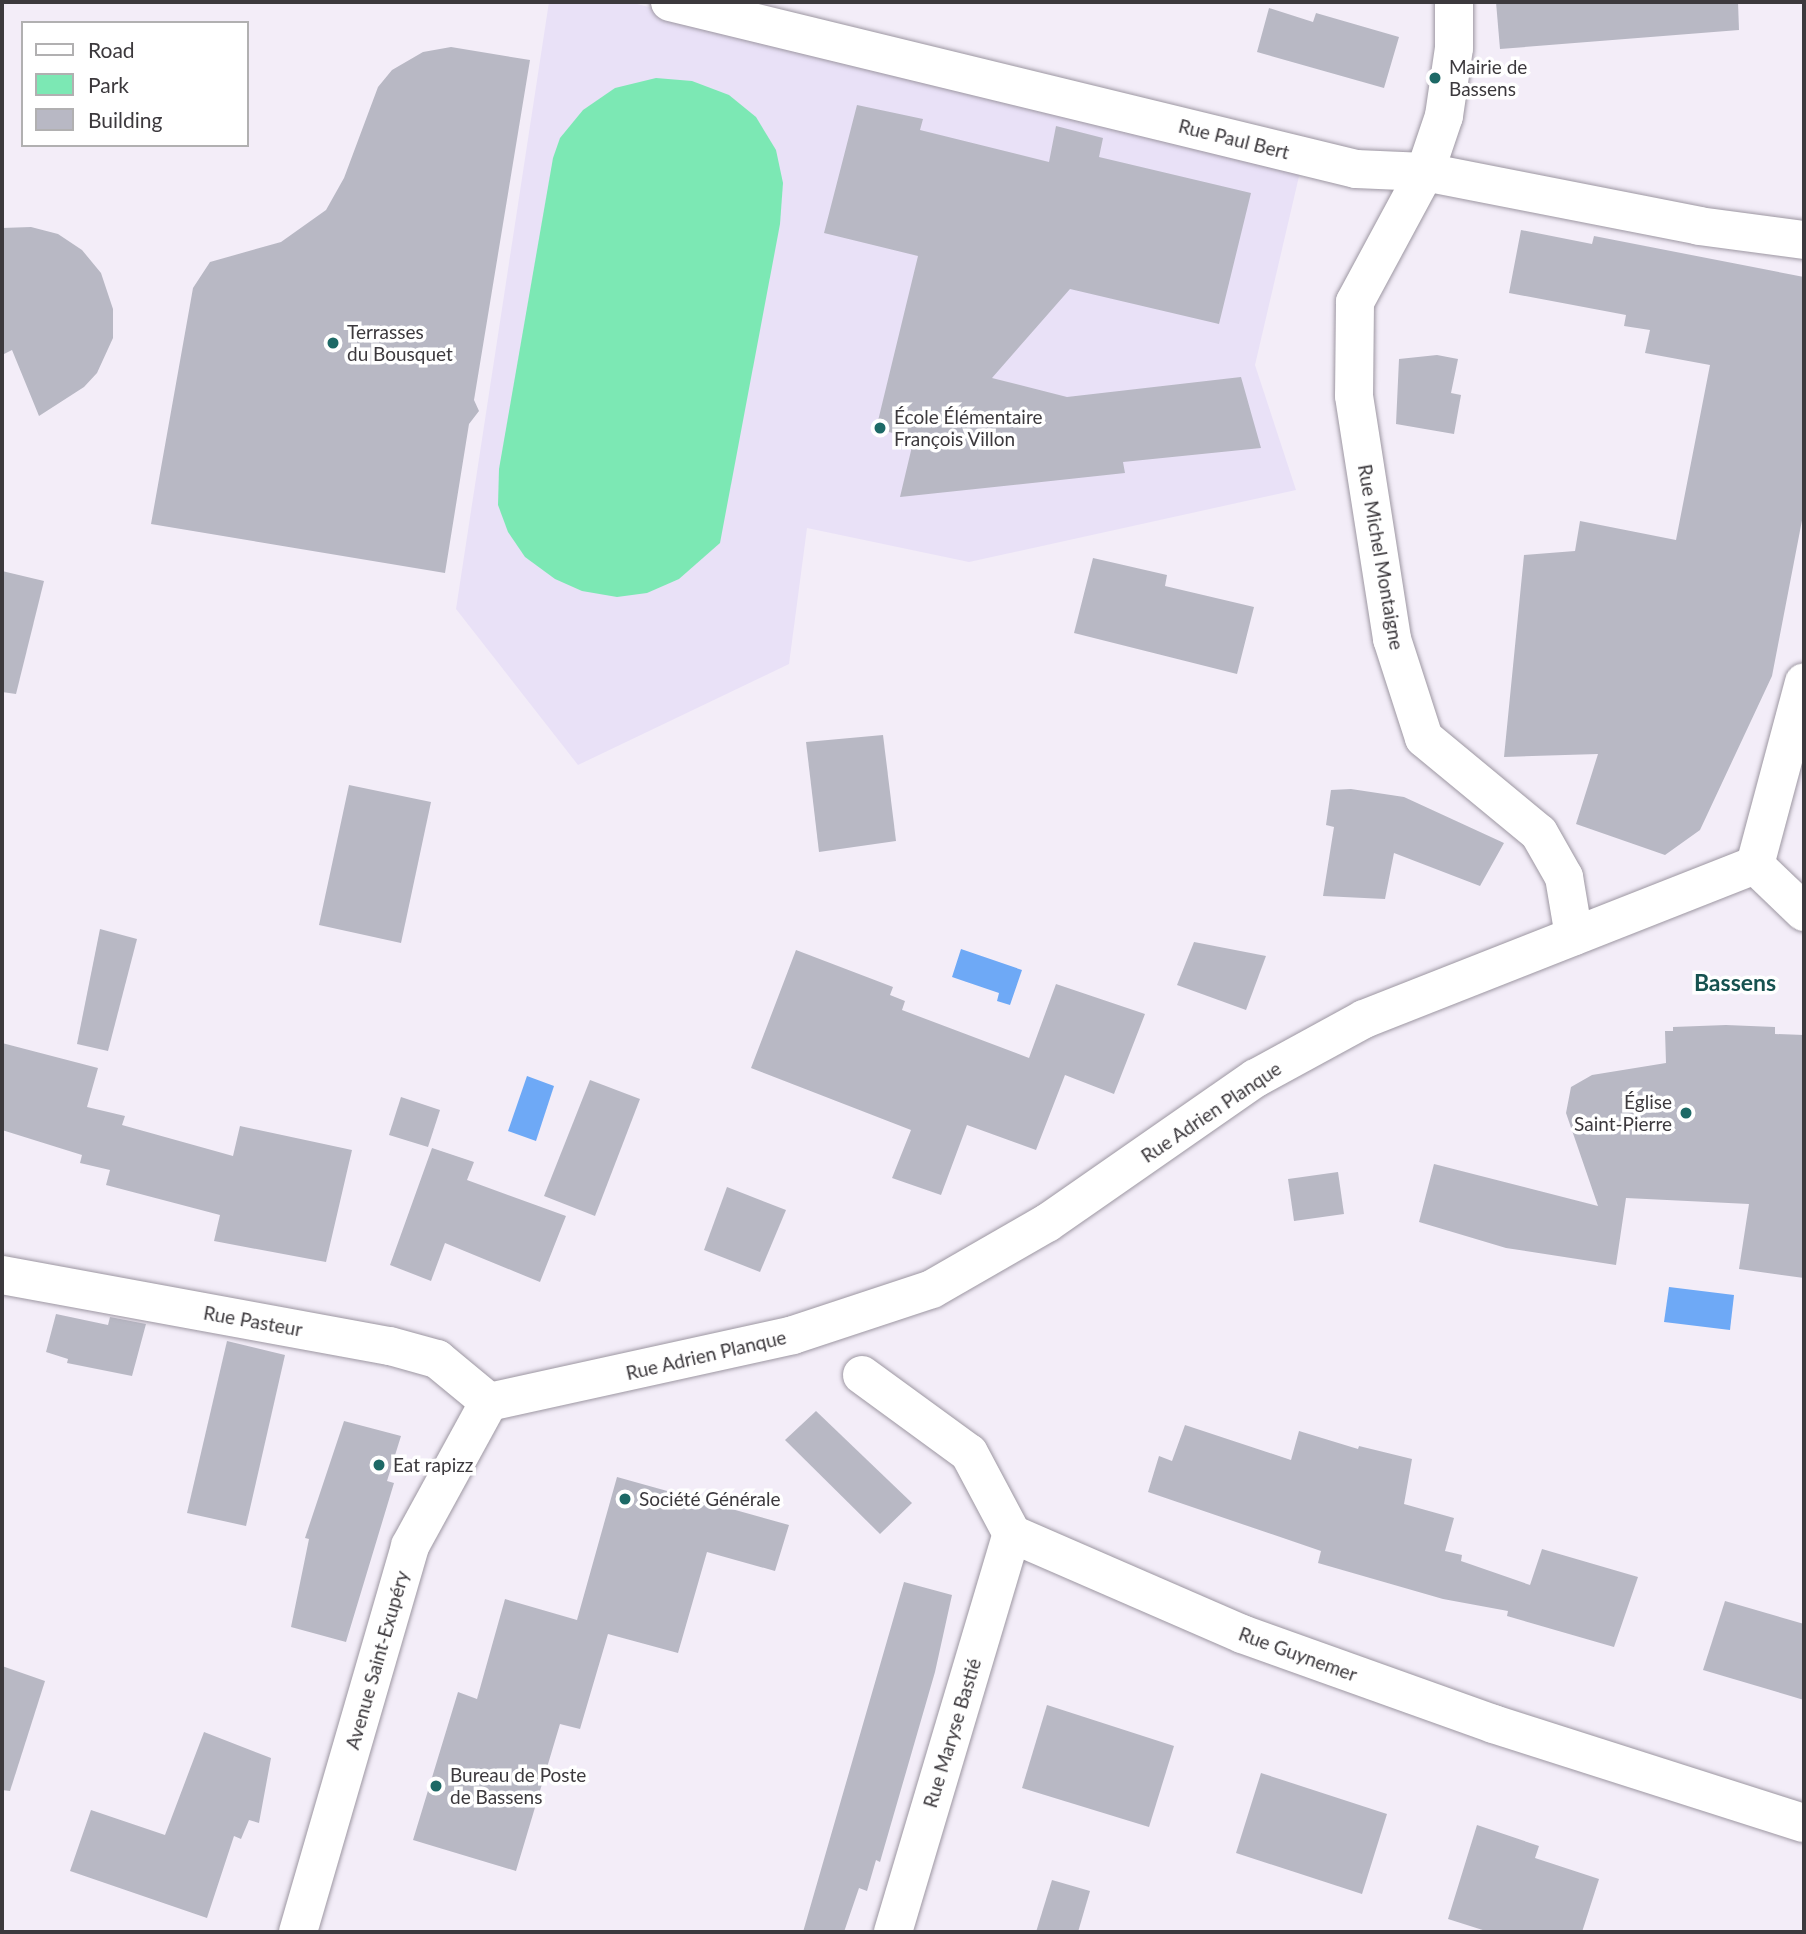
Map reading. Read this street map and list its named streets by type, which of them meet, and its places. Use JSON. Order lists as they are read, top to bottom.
{
  "streets": {
    "street": [
      "Rue Paul Bert",
      "Rue Michel Montaigne",
      "Rue Adrien Planque",
      "Rue Pasteur",
      "Rue Guynemer",
      "Avenue Saint-Exupéry",
      "Rue Maryse Bastié"
    ]
  },
  "crossings": [
    ["Rue Paul Bert", "Rue Michel Montaigne"],
    ["Rue Michel Montaigne", "Rue Adrien Planque"],
    ["Rue Adrien Planque", "Rue Pasteur"],
    ["Rue Adrien Planque", "Avenue Saint-Exupéry"],
    ["Rue Pasteur", "Avenue Saint-Exupéry"],
    ["Rue Guynemer", "Rue Maryse Bastié"]
  ],
  "districts": ["Bassens"],
  "places": [
    "Mairie de Bassens",
    "Terrasses du Bousquet",
    "École Élémentaire François Villon",
    "Église Saint-Pierre",
    "Eat rapizz",
    "Société Générale",
    "Bureau de Poste de Bassens"
  ],
  "legend": ["Road", "Park", "Building"]
}
